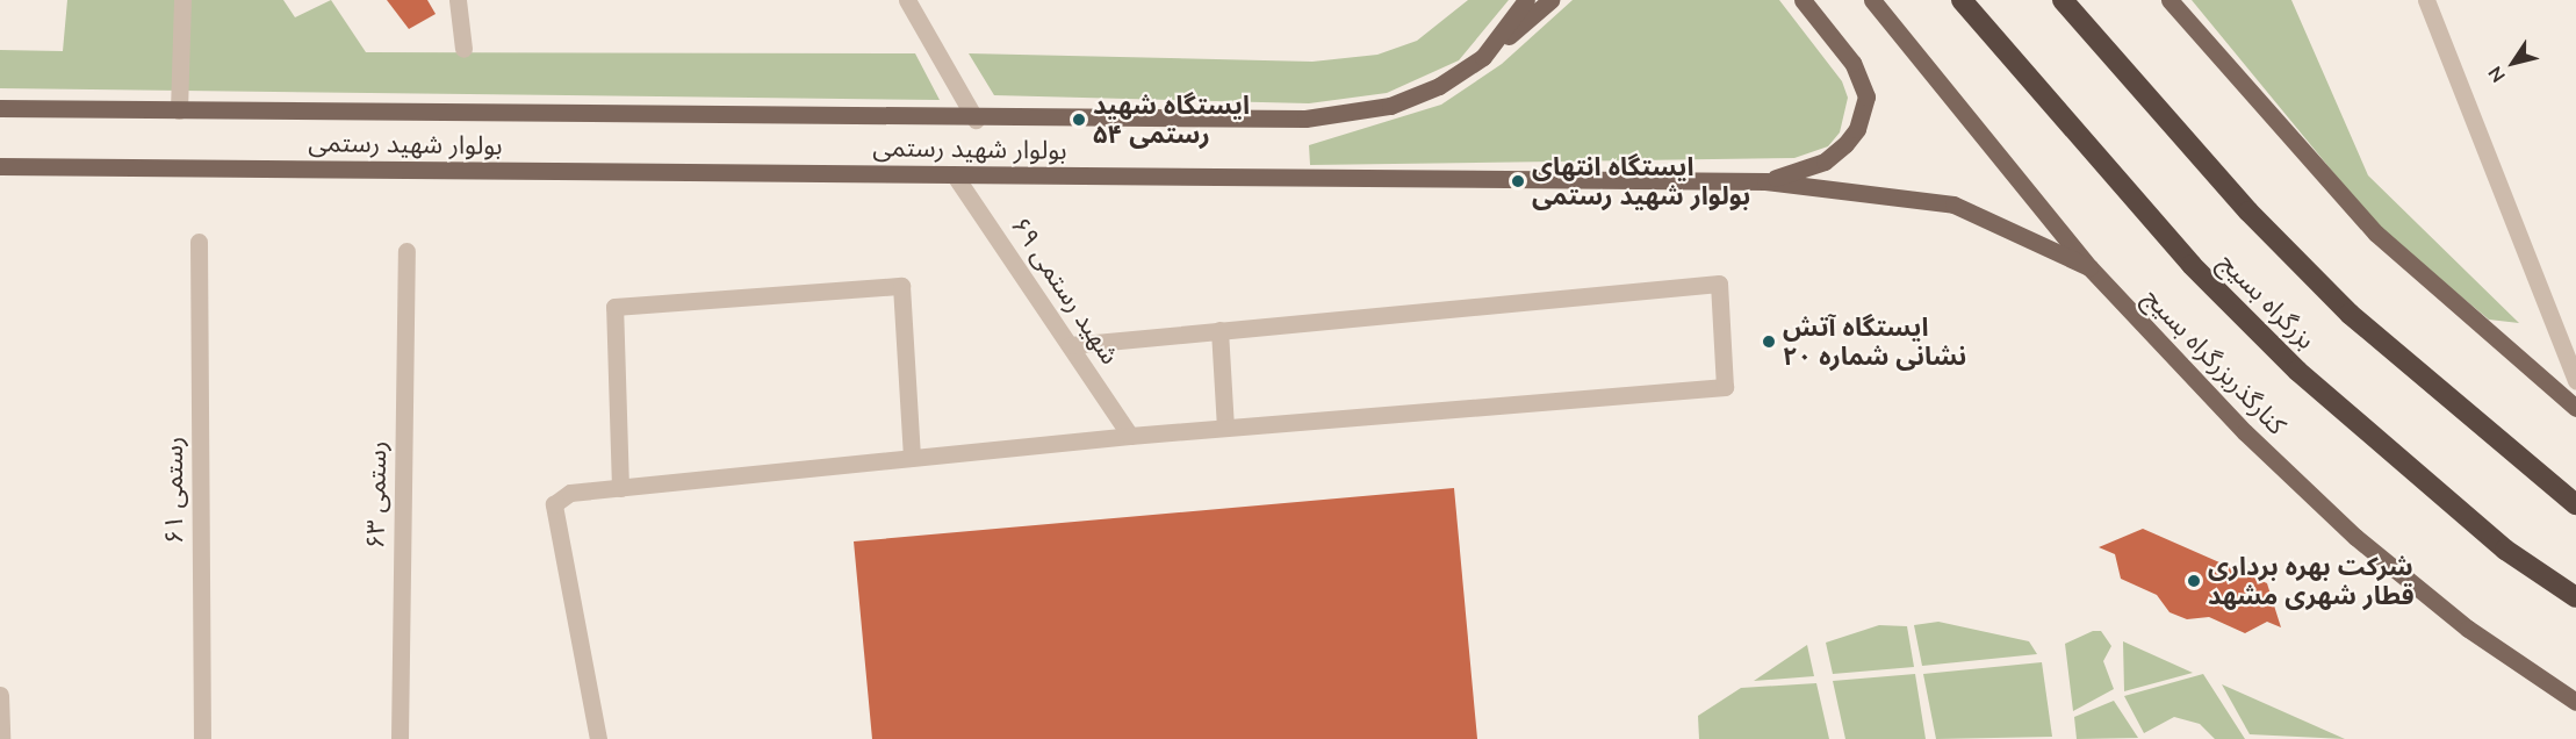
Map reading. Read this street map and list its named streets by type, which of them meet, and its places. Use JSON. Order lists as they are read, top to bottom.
{
  "streets": {
    "highway": ["بزرگراه بسیج"],
    "main road": ["بولوار شهید رستمی", "کنارگذربزرگراه بسیج"],
    "street": ["شهید رستمی ۶۹", "رستمی ۶۱", "رستمی ۶۳"]
  },
  "crossings": [
    ["بولوار شهید رستمی", "شهید رستمی ۶۹"],
    ["بولوار شهید رستمی", "کنارگذربزرگراه بسیج"]
  ],
  "places": [
    "ایستگاه شهید رستمی ۵۴",
    "ایستگاه انتهای بولوار شهید رستمی",
    "ایستگاه آتش نشانی شماره ۲۰",
    "شرکت بهره برداری قطار شهری مشهد"
  ],
  "north": "bottom left"
}
